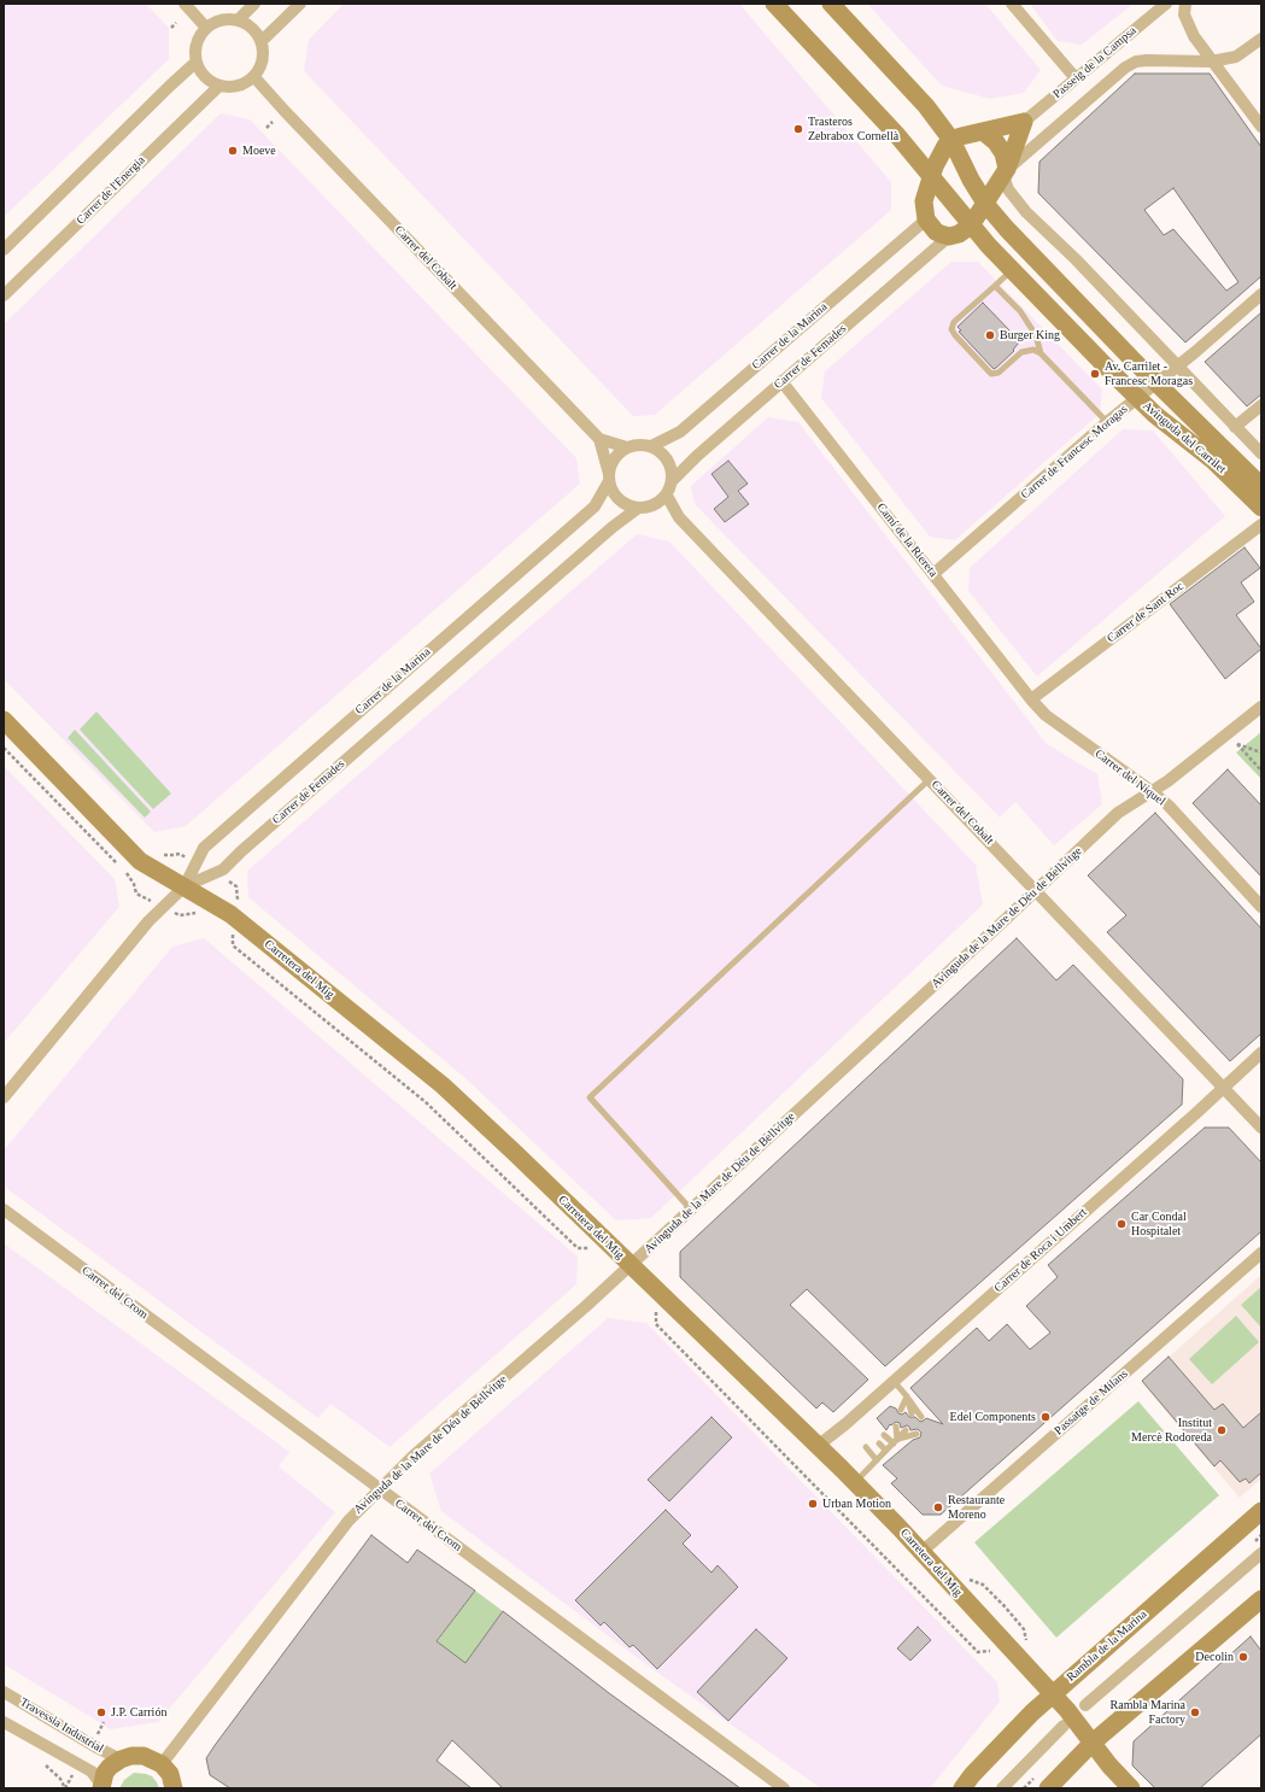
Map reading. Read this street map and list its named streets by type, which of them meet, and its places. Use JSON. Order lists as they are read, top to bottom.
{
  "streets": {
    "street": [
      "Passeig de la Campsa",
      "Carrer de l'Energia",
      "Carrer del Cobalt",
      "Carrer de la Marina",
      "Carrer de Femades",
      "Avinguda del Carrilet",
      "Carrer de Francesc Moragas",
      "Camí de la Riereta",
      "Carrer de Sant Roc",
      "Carrer del Níquel",
      "Avinguda de la Mare de Déu de Bellvitge",
      "Carretera del Mig",
      "Carrer de Roca i Umbert",
      "Carrer del Crom",
      "Passatge de Milans",
      "Rambla de la Marina",
      "Travessia Industrial"
    ]
  },
  "crossings": [
    ["Carrer de l'Energia", "Carrer del Cobalt"],
    ["Carrer del Cobalt", "Carrer de la Marina"],
    ["Carrer del Cobalt", "Carrer de Femades"],
    ["Carrer del Cobalt", "Avinguda de la Mare de Déu de Bellvitge"],
    ["Carrer del Cobalt", "Carrer de Roca i Umbert"],
    ["Carrer de la Marina", "Carrer de Femades"],
    ["Carrer de la Marina", "Carretera del Mig"],
    ["Carrer de Femades", "Camí de la Riereta"],
    ["Carrer de Femades", "Carretera del Mig"],
    ["Avinguda del Carrilet", "Carrer de Francesc Moragas"],
    ["Carrer de Francesc Moragas", "Camí de la Riereta"],
    ["Camí de la Riereta", "Carrer de Sant Roc"],
    ["Camí de la Riereta", "Carrer del Níquel"],
    ["Carrer de Sant Roc", "Carrer del Níquel"],
    ["Carrer del Níquel", "Avinguda de la Mare de Déu de Bellvitge"],
    ["Avinguda de la Mare de Déu de Bellvitge", "Carretera del Mig"],
    ["Avinguda de la Mare de Déu de Bellvitge", "Carrer del Crom"],
    ["Carretera del Mig", "Carrer de Roca i Umbert"],
    ["Carretera del Mig", "Passatge de Milans"],
    ["Carretera del Mig", "Rambla de la Marina"]
  ],
  "places": [
    "Trasteros Zebrabox Cornellà",
    "Moeve",
    "Burger King",
    "Av. Carrilet - Francesc Moragas",
    "Car Condal Hospitalet",
    "Edel Components",
    "Institut Mercè Rodoreda",
    "Urban Motion",
    "Restaurante Moreno",
    "Decolin",
    "J.P. Carrión",
    "Rambla Marina Factory"
  ]
}
